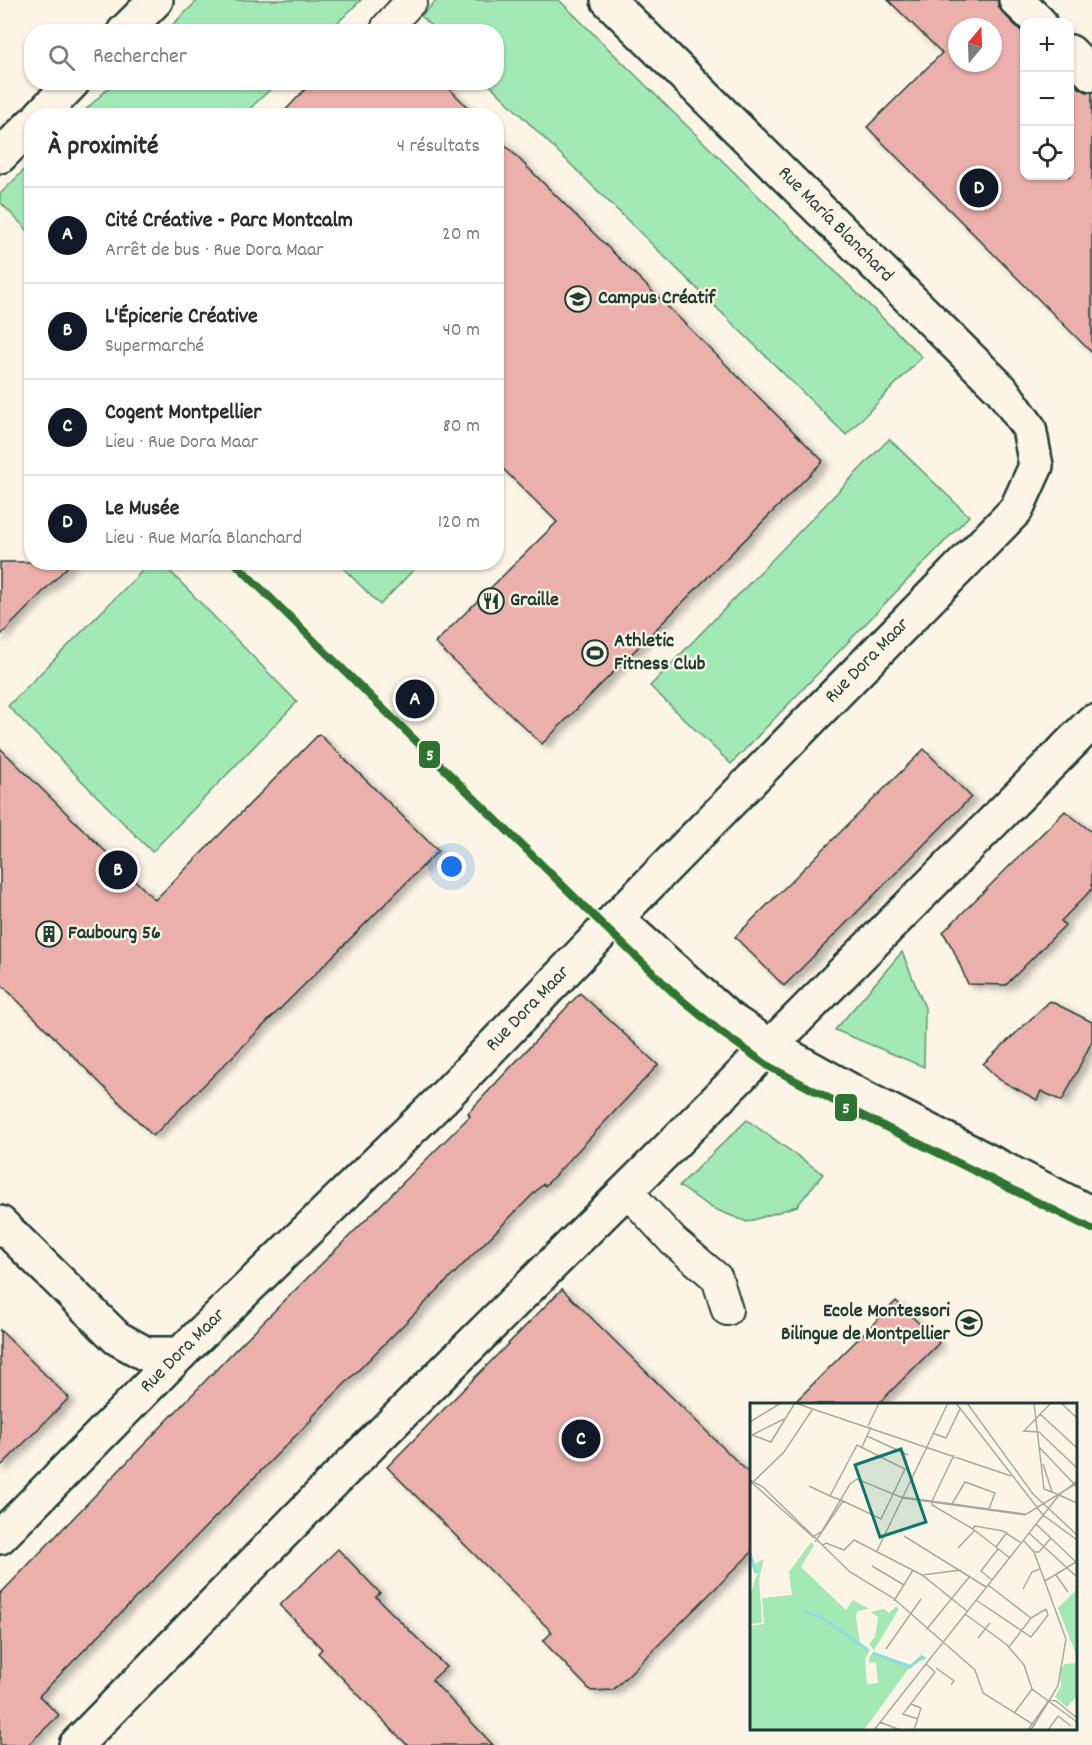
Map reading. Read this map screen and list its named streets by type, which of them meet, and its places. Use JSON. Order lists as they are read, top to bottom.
{
  "streets": {
    "street": ["Rue María Blanchard", "Rue Dora Maar"]
  },
  "crossings": [
    ["Rue María Blanchard", "Rue Dora Maar"]
  ],
  "places": {
    "school or university": ["Campus Créatif", "Ecole Montessori Bilingue de Montpellier"],
    "restaurant": ["Graille"],
    "sports": ["Athletic Fitness Club"],
    "building": ["Faubourg 56"]
  },
  "lines": ["transit line 5"],
  "north": "top",
  "page": {
    "map_buttons": ["+", "−"],
    "search": "Rechercher",
    "heading": ["À proximité", "4 résultats"],
    "pins": [
      "D",
      "A",
      "B",
      "C"
    ],
    "list": [
      {
        "mark": "A",
        "name": "Cité Créative - Parc Montcalm",
        "note": "Arrêt de bus · Rue Dora Maar",
        "value": "20 m"
      },
      {
        "mark": "B",
        "name": "L'Épicerie Créative",
        "note": "Supermarché",
        "value": "40 m"
      },
      {
        "mark": "C",
        "name": "Cogent Montpellier",
        "note": "Lieu · Rue Dora Maar",
        "value": "80 m"
      },
      {
        "mark": "D",
        "name": "Le Musée",
        "note": "Lieu · Rue María Blanchard",
        "value": "120 m"
      }
    ]
  }
}
